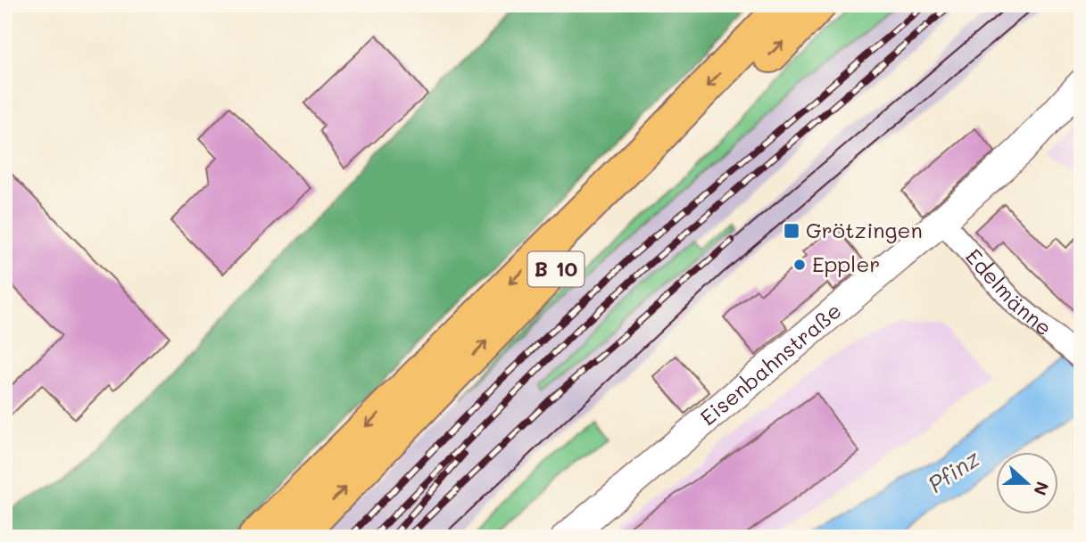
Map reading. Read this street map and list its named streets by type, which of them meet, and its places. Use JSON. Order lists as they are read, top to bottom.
{
  "streets": {
    "highway": ["B 10"],
    "street": ["Edelmänne", "Eisenbahnstraße"]
  },
  "crossings": [
    ["Edelmänne", "Eisenbahnstraße"]
  ],
  "water": ["Pfinz"],
  "places": {
    "transit": ["Grötzingen"],
    "other": ["Eppler"]
  },
  "north": "right"
}
